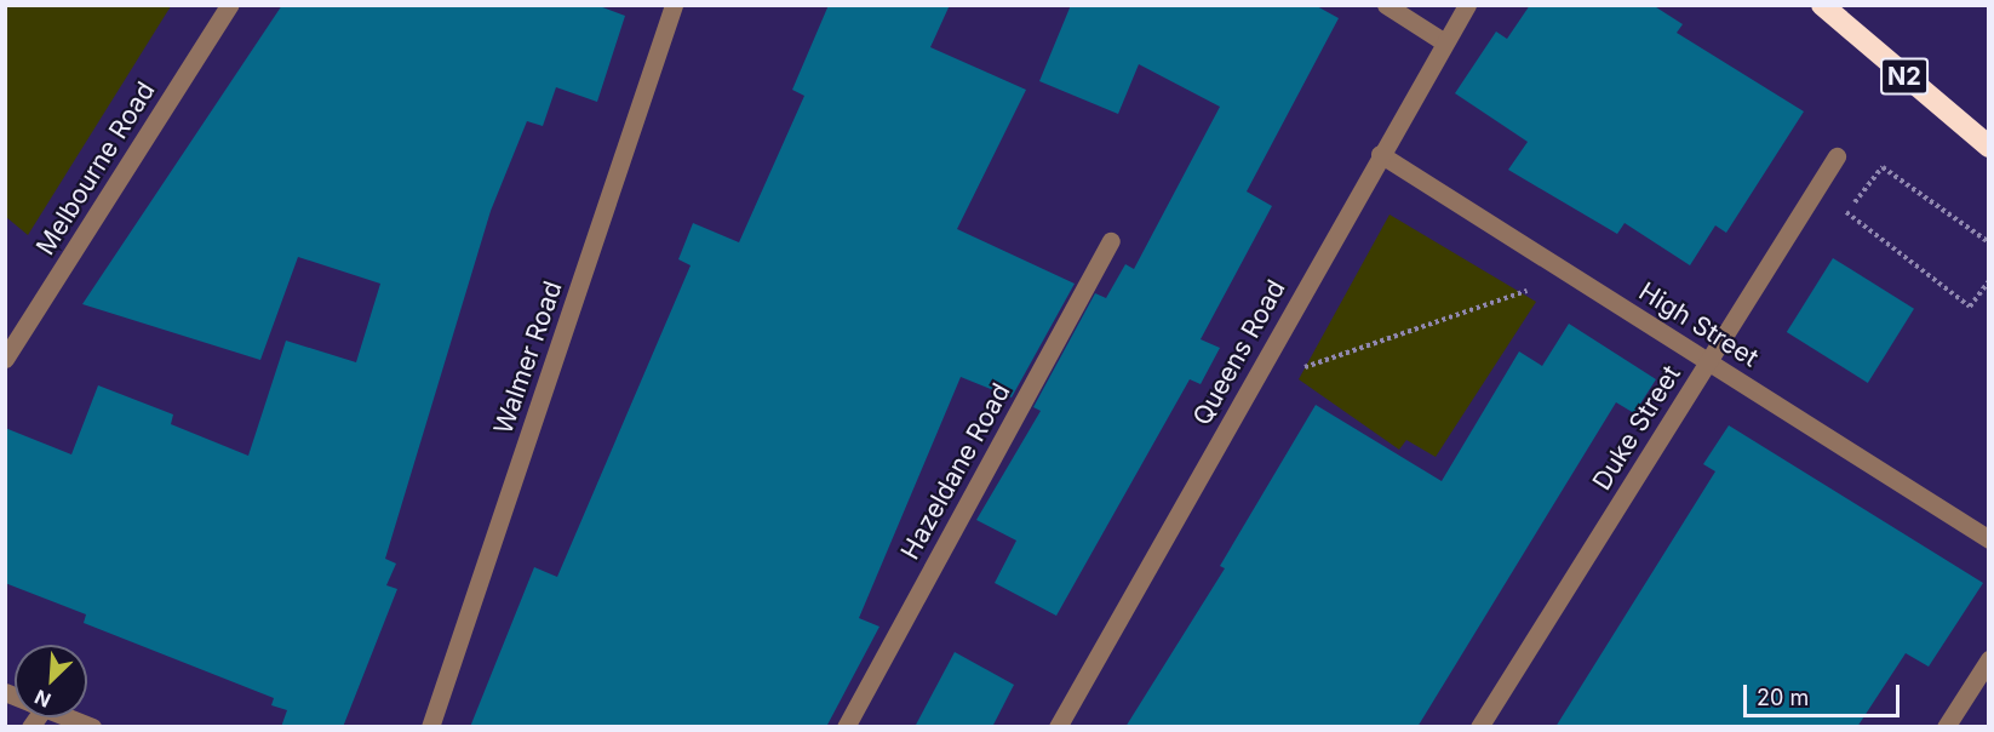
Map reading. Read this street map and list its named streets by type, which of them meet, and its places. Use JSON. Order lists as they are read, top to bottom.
{
  "streets": {
    "highway": ["N2"],
    "street": [
      "Melbourne Road",
      "High Street",
      "Queens Road",
      "Walmer Road",
      "Duke Street",
      "Hazeldane Road"
    ]
  },
  "crossings": [
    ["High Street", "Queens Road"],
    ["High Street", "Duke Street"]
  ],
  "scale_bar": "20 m",
  "north": "bottom left"
}
